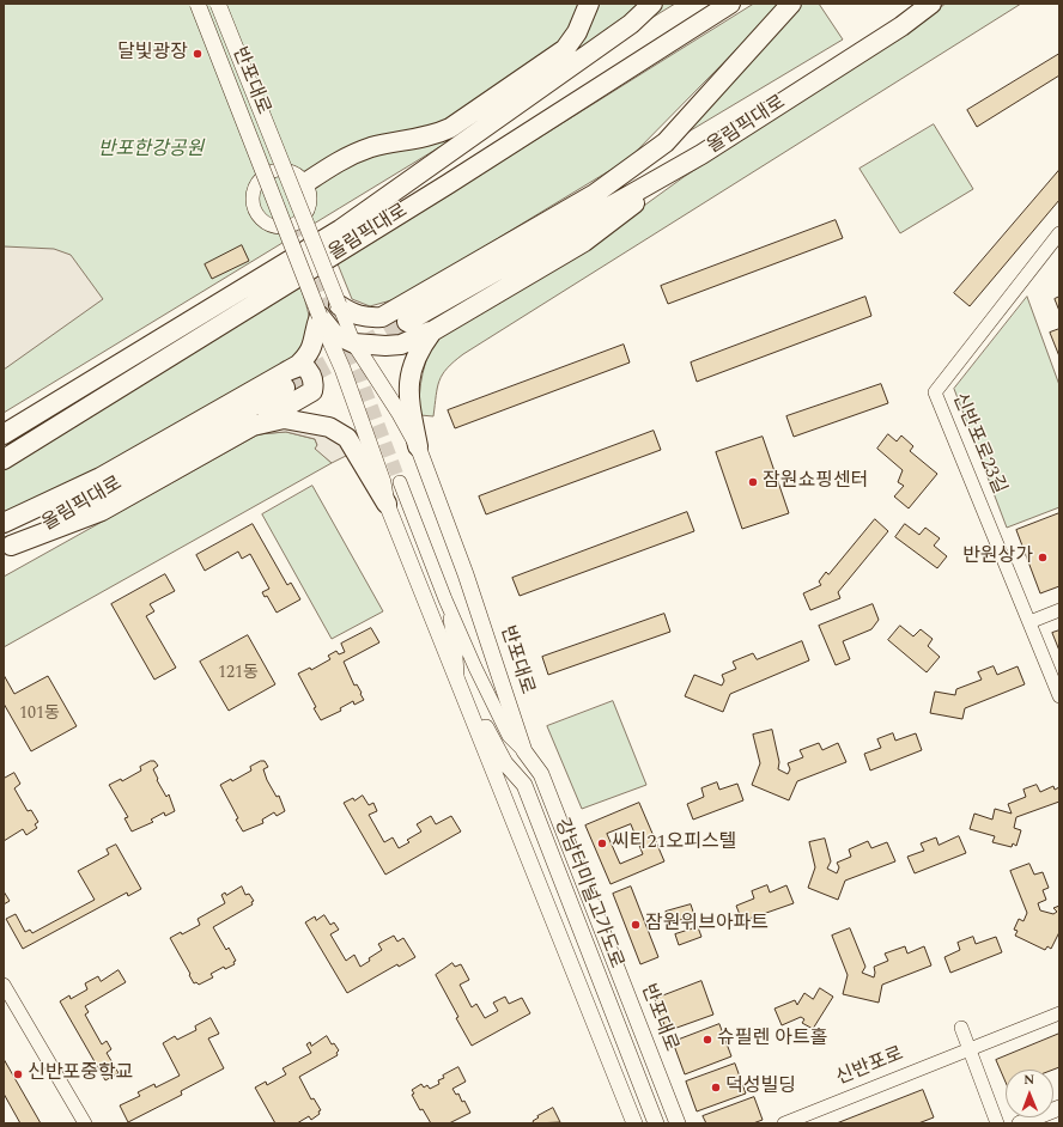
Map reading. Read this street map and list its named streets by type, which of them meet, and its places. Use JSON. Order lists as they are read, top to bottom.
{
  "streets": {
    "highway": ["올림픽대로"],
    "main road": ["반포대로", "강남터미널고가도로"],
    "street": ["신반포로23길", "신반포로"]
  },
  "parks": ["반포한강공원"],
  "places": [
    "달빛광장",
    "잠원쇼핑센터",
    "반원상가",
    "씨티21오피스텔",
    "잠원위브아파트",
    "슈필렌 아트홀",
    "신반포중학교",
    "덕성빌딩"
  ],
  "house_numbers": ["121동", "101동"],
  "north": "top"
}
